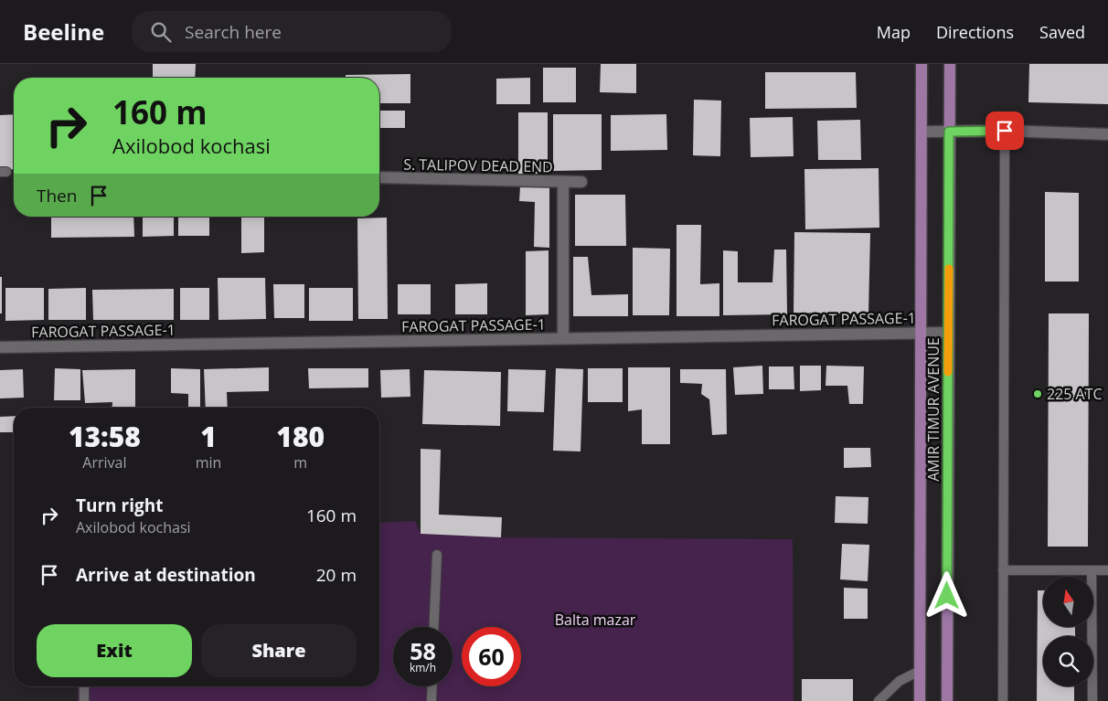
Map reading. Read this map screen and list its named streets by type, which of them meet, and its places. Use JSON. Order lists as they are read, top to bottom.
{
  "streets": {
    "main road": ["AMIR TIMUR AVENUE"],
    "street": ["S. TALIPOV DEAD END", "FAROGAT PASSAGE-1"]
  },
  "crossings": [
    ["FAROGAT PASSAGE-1", "AMIR TIMUR AVENUE"]
  ],
  "parks": ["Balta mazar"],
  "places": ["225 АТС"],
  "north": "top",
  "page": {
    "header": "Beeline",
    "search": "Search here",
    "nav": ["Map", "Directions", "Saved"],
    "turn": ["160 m", "Axilobod kochasi"],
    "then": "Then",
    "eta": [
      "13:58",
      "Arrival",
      "1",
      "min",
      "180",
      "m"
    ],
    "list": [
      {
        "name": "Turn right",
        "note": "Axilobod kochasi",
        "value": "160 m"
      },
      {
        "name": "Arrive at destination",
        "value": "20 m"
      }
    ],
    "buttons": ["Exit", "Share"],
    "speed": "58 km/h",
    "limit": "60"
  }
}
